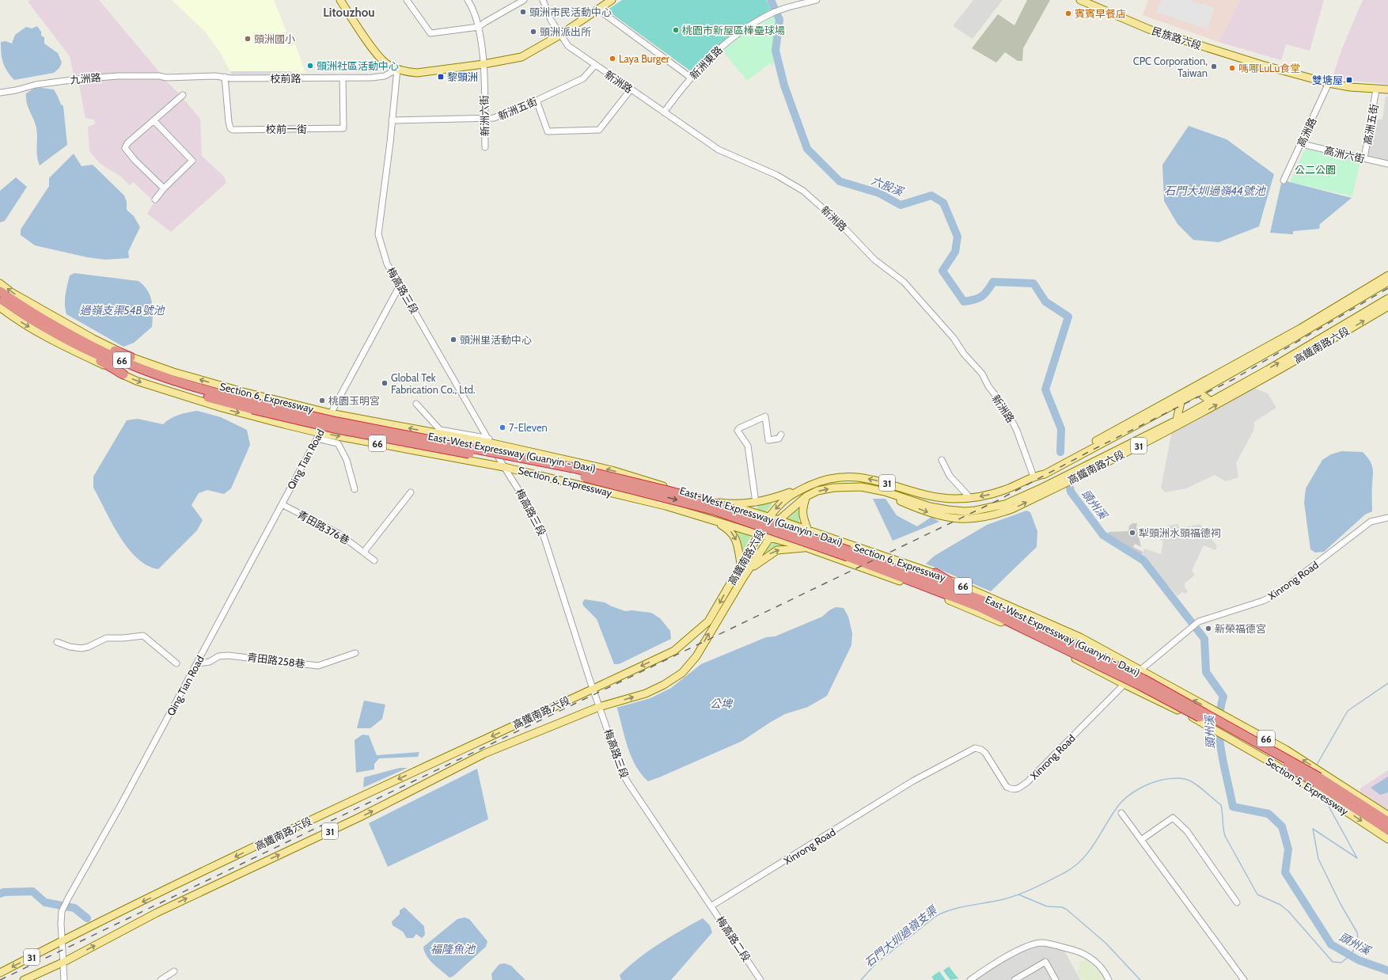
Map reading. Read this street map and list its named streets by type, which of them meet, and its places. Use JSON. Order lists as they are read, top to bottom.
{
  "streets": {
    "highway": ["66", "East-West Expressway (Guanyin - Daxi)"],
    "main road": [
      "民族路六段",
      "高鐵南路六段",
      "Section 6, Expressway",
      "31",
      "Section 5, Expressway"
    ],
    "street": [
      "新洲東路",
      "九洲路",
      "校前路",
      "新洲路",
      "新洲五街",
      "新洲六街",
      "高洲五街",
      "校前一街",
      "高洲路",
      "高洲六街",
      "梅高路三段",
      "Qing Tian Road",
      "青田路376巷",
      "Xinrong Road",
      "青田路258巷",
      "梅高路二段"
    ]
  },
  "crossings": [
    ["民族路六段", "高洲五街"],
    ["民族路六段", "高洲路"],
    ["新洲東路", "新洲路"],
    ["九洲路", "校前路"],
    ["校前路", "校前一街"],
    ["校前路", "梅高路三段"],
    ["新洲路", "新洲五街"],
    ["新洲路", "高鐵南路六段"],
    ["新洲五街", "新洲六街"],
    ["新洲五街", "梅高路三段"],
    ["高洲五街", "高洲六街"],
    ["高洲路", "高洲六街"],
    ["梅高路三段", "高鐵南路六段"],
    ["梅高路三段", "Section 6, Expressway"],
    ["梅高路三段", "Qing Tian Road"],
    ["梅高路三段", "梅高路二段"],
    ["高鐵南路六段", "Section 6, Expressway"],
    ["高鐵南路六段", "31"],
    ["高鐵南路六段", "Qing Tian Road"],
    ["Section 6, Expressway", "31"],
    ["Section 6, Expressway", "Qing Tian Road"],
    ["Section 6, Expressway", "Xinrong Road"],
    ["Section 6, Expressway", "Section 5, Expressway"],
    ["Qing Tian Road", "青田路376巷"],
    ["Qing Tian Road", "青田路258巷"],
    ["Xinrong Road", "Section 5, Expressway"],
    ["Xinrong Road", "梅高路二段"]
  ],
  "districts": ["Litouzhou"],
  "water": [
    "六股溪",
    "石門大圳過嶺44號池",
    "過嶺支渠54B號池",
    "頭州溪",
    "公埤",
    "石門大圳過嶺支渠",
    "福隆魚池"
  ],
  "parks": ["公二公園"],
  "places": {
    "other": [
      "頭洲市民活動中心",
      "賓賓早餐店",
      "桃園市新屋區棒壘球場",
      "頭洲派出所",
      "頭洲國小",
      "Laya Burger",
      "頭洲社區活動中心",
      "CPC Corporation, Taiwan",
      "嗎哪LuLu食堂",
      "頭洲里活動中心",
      "Global Tek Fabrication Co., Ltd.",
      "桃園玉明宮",
      "7-Eleven",
      "犁頭洲水頭福德祠",
      "新榮福德宮"
    ],
    "transit": ["黎頭洲", "雙塘屋"]
  }
}
